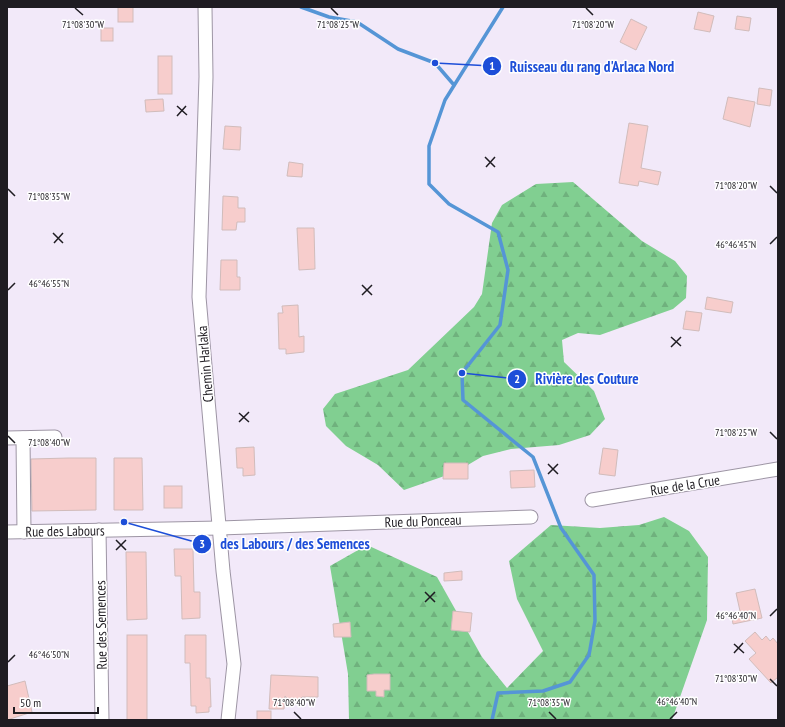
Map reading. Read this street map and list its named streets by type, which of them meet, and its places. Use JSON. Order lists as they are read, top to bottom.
{
  "streets": {
    "street": [
      "Chemin Harlaka",
      "Rue de la Crue",
      "Rue du Ponceau",
      "Rue des Labours",
      "Rue des Semences"
    ]
  },
  "crossings": [
    ["Chemin Harlaka", "Rue du Ponceau"],
    ["Chemin Harlaka", "Rue des Labours"],
    ["Rue du Ponceau", "Rue des Labours"],
    ["Rue des Labours", "Rue des Semences"]
  ],
  "places": ["Ruisseau du rang d'Arlaca Nord", "Rivière des Couture", "des Labours / des Semences"],
  "scale_bar": "50 m",
  "coordinates": [
    "71°08'30\"W",
    "71°08'25\"W",
    "71°08'20\"W",
    "71°08'35\"W",
    "46°46'45\"N",
    "46°46'55\"N",
    "71°08'40\"W",
    "46°46'40\"N",
    "46°46'50\"N"
  ]
}
